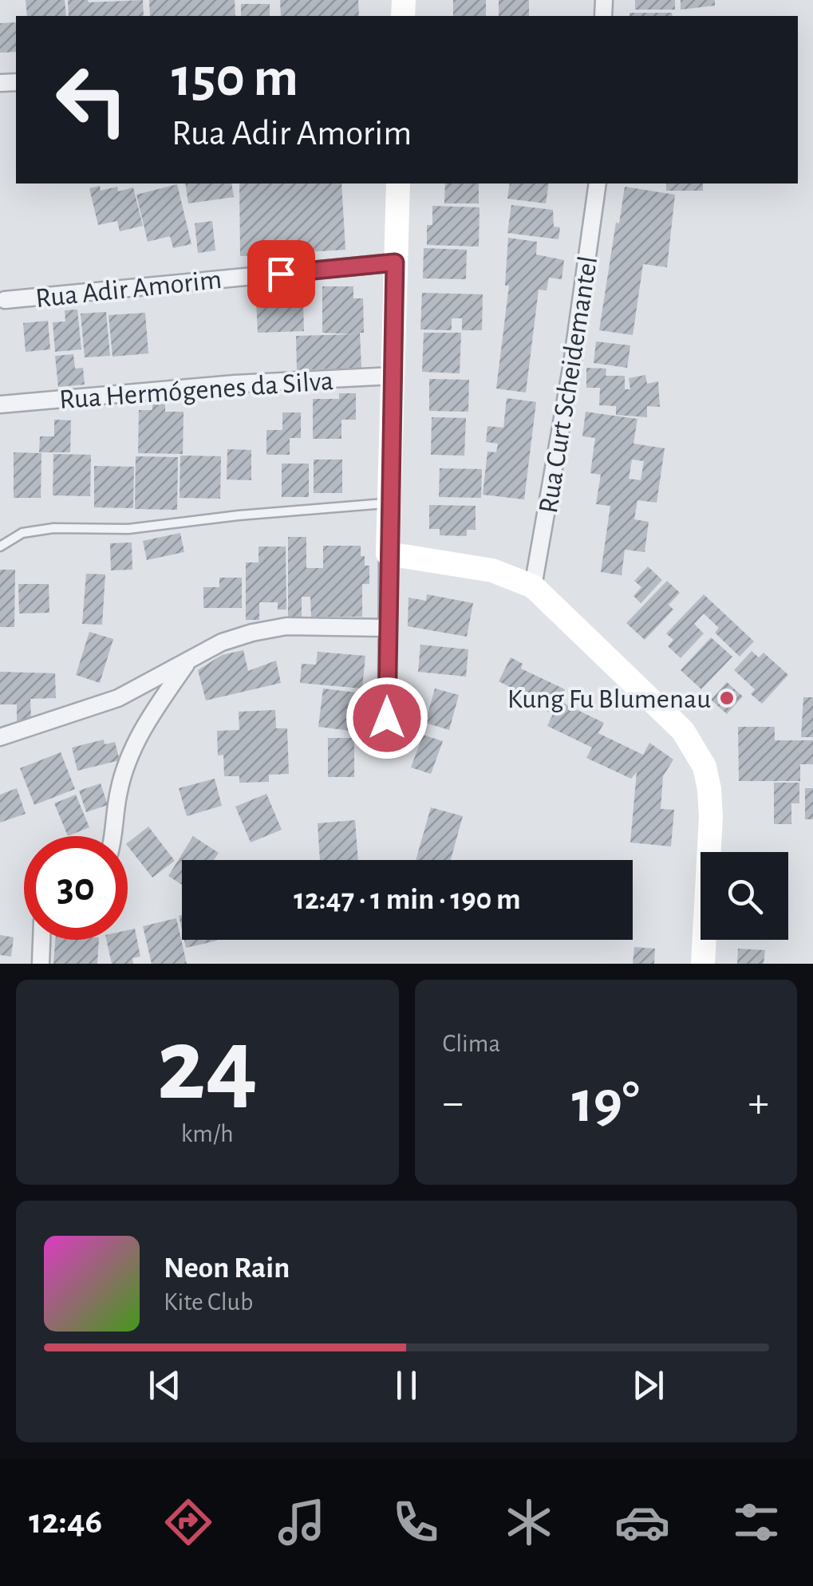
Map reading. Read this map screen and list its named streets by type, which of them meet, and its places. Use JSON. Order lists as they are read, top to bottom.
{
  "streets": {
    "street": ["Rua Adir Amorim", "Rua Curt Scheidemantel", "Rua Hermógenes da Silva"]
  },
  "places": ["Kung Fu Blumenau"],
  "page": {
    "turn": ["150 m", "Rua Adir Amorim"],
    "limit": "30",
    "trip": "12:47 · 1 min · 190 m",
    "tile": [
      ["24", "km/h"],
      "Clima"
    ],
    "heat": ["−", "19°", "+"],
    "song": ["Neon Rain", "Kite Club"],
    "tabs": "12:46"
  }
}
